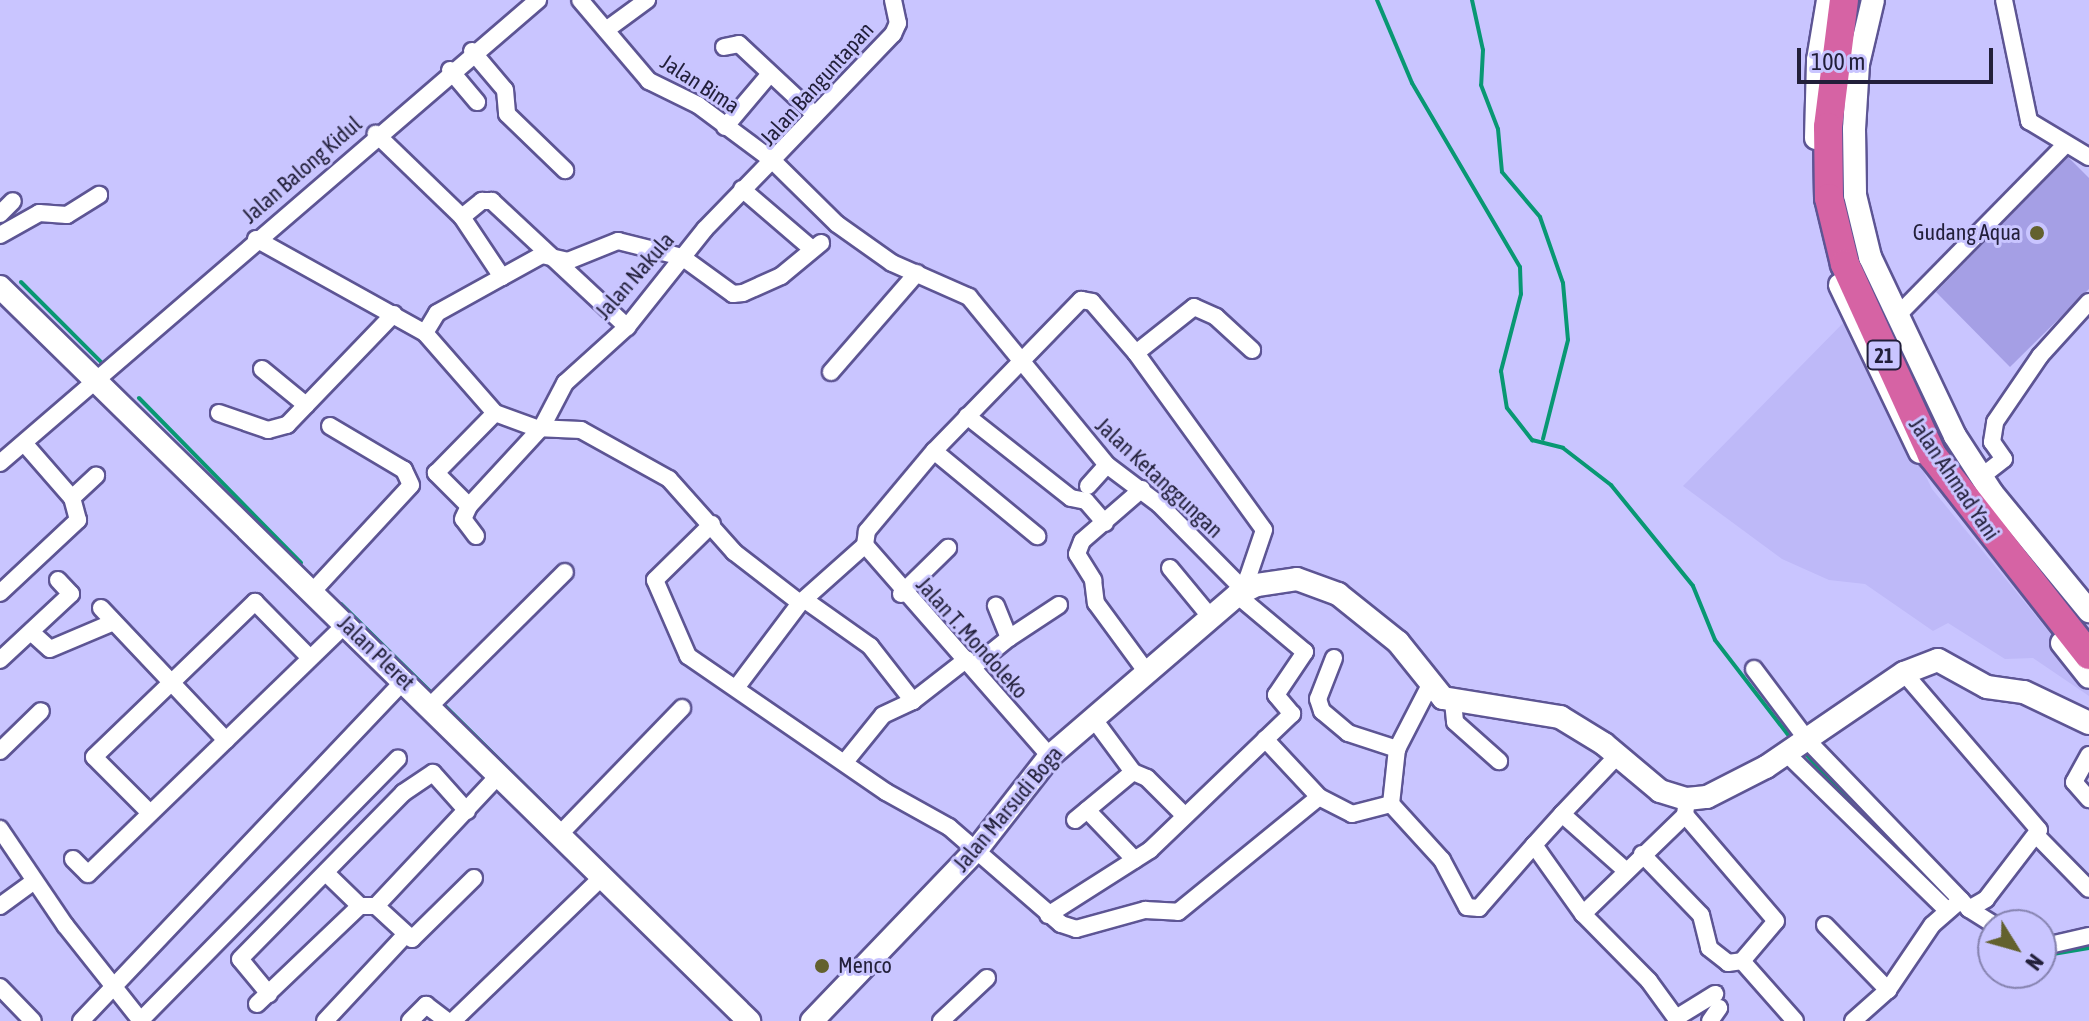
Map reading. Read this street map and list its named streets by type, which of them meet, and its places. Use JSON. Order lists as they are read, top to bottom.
{
  "streets": {
    "highway": ["21", "Jalan Ahmad Yani"],
    "street": [
      "Jalan Bima",
      "Jalan Banguntapan",
      "Jalan Balong Kidul",
      "Jalan Nakula",
      "Jalan Ketanggungan",
      "Jalan T. Mondoleko",
      "Jalan Pleret",
      "Jalan Marsudi Boga"
    ]
  },
  "crossings": [
    ["Jalan Bima", "Jalan Banguntapan"],
    ["Jalan Bima", "Jalan Nakula"],
    ["Jalan Banguntapan", "Jalan Nakula"],
    ["Jalan Banguntapan", "Jalan Ketanggungan"],
    ["Jalan Balong Kidul", "Jalan Pleret"],
    ["Jalan Ketanggungan", "Jalan Marsudi Boga"],
    ["Jalan T. Mondoleko", "Jalan Marsudi Boga"]
  ],
  "places": ["Gudang Aqua", "Menco"],
  "scale_bar": "100 m",
  "north": "bottom right"
}
